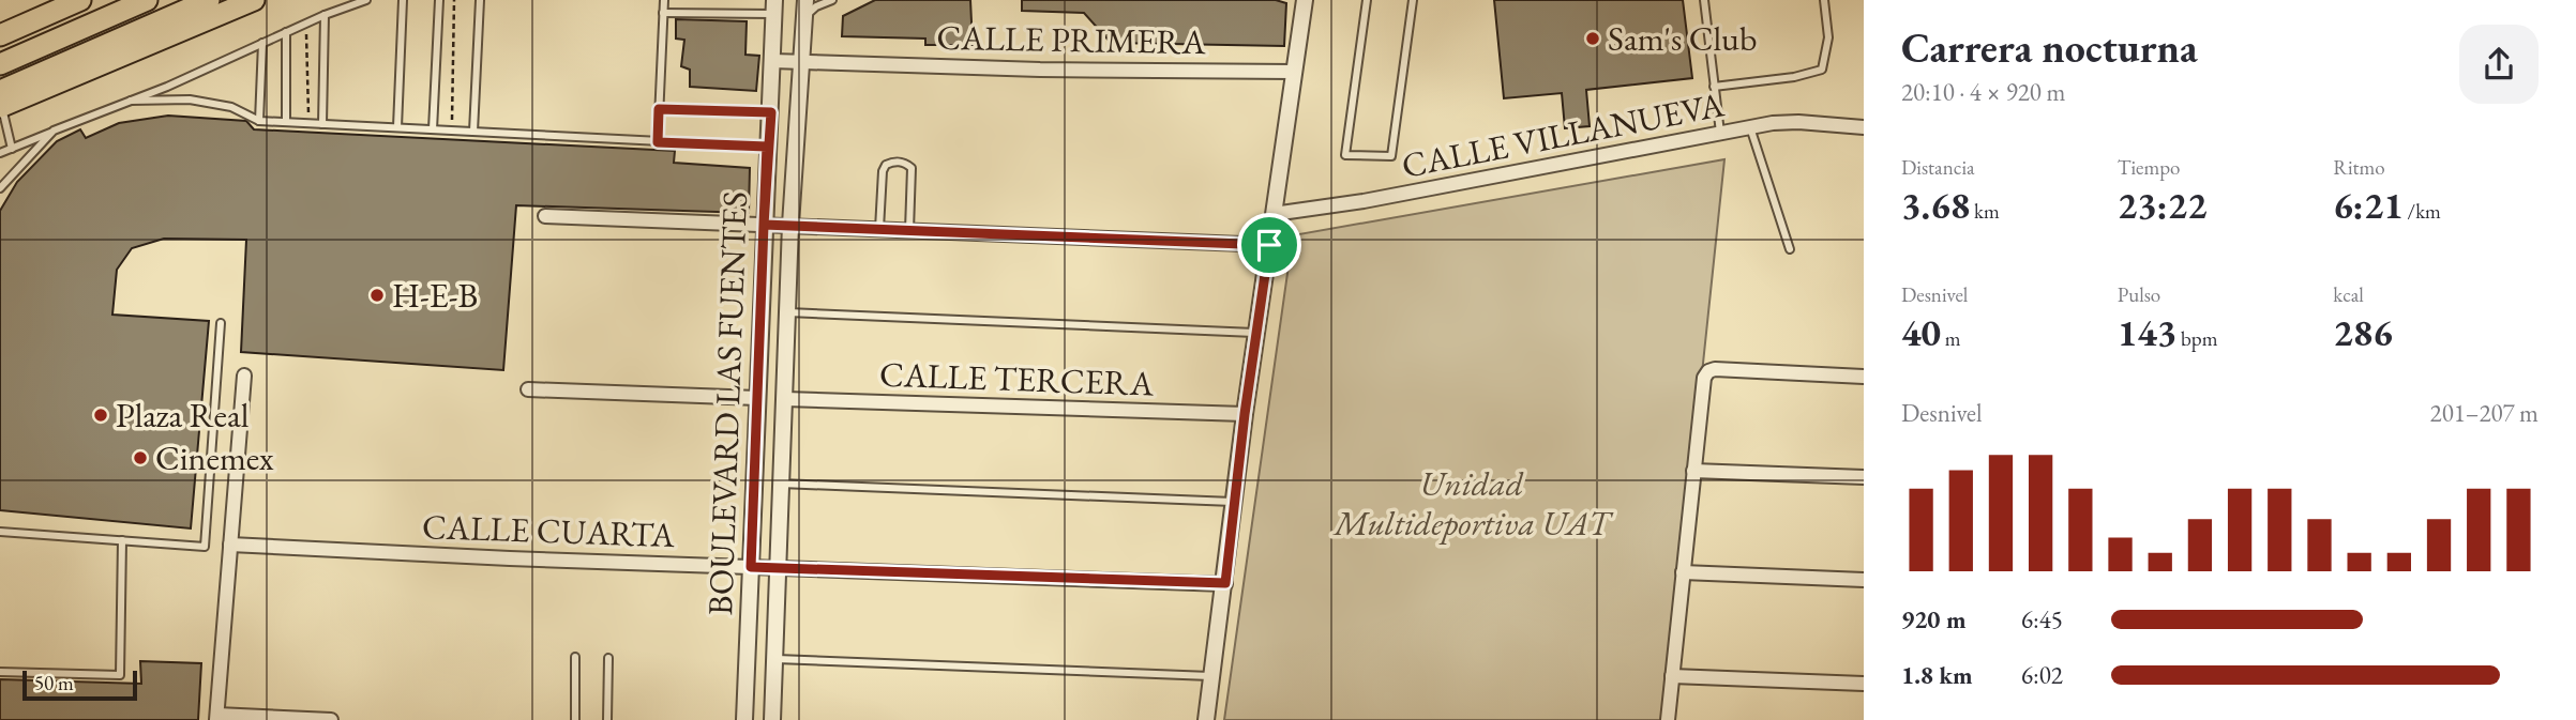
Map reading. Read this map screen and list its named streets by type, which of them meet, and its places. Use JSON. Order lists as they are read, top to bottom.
{
  "streets": {
    "street": [
      "CALLE PRIMERA",
      "CALLE VILLANUEVA",
      "CALLE TERCERA",
      "BOULEVARD LAS FUENTES",
      "CALLE CUARTA"
    ]
  },
  "crossings": [
    ["CALLE PRIMERA", "BOULEVARD LAS FUENTES"],
    ["CALLE TERCERA", "BOULEVARD LAS FUENTES"],
    ["BOULEVARD LAS FUENTES", "CALLE CUARTA"]
  ],
  "parks": ["Unidad Multideportiva UAT"],
  "places": [
    "Sam's Club",
    "H-E-B",
    "Plaza Real",
    "Cinemex"
  ],
  "scale_bar": "50 m",
  "page": {
    "heading": ["Carrera nocturna", "20:10 · 4 × 920 m"],
    "stats": [
      ["Distancia", "3.68 km"],
      ["Tiempo", "23:22"],
      ["Ritmo", "6:21 /km"],
      ["Desnivel", "40 m"],
      ["Pulso", "143 bpm"],
      ["kcal", "286"]
    ],
    "chart": ["Desnivel", "201–207 m"],
    "list": [
      {
        "name": "920 m",
        "note": "6:45"
      },
      {
        "name": "1.8 km",
        "note": "6:02"
      }
    ],
    "scale": "50 m"
  }
}
